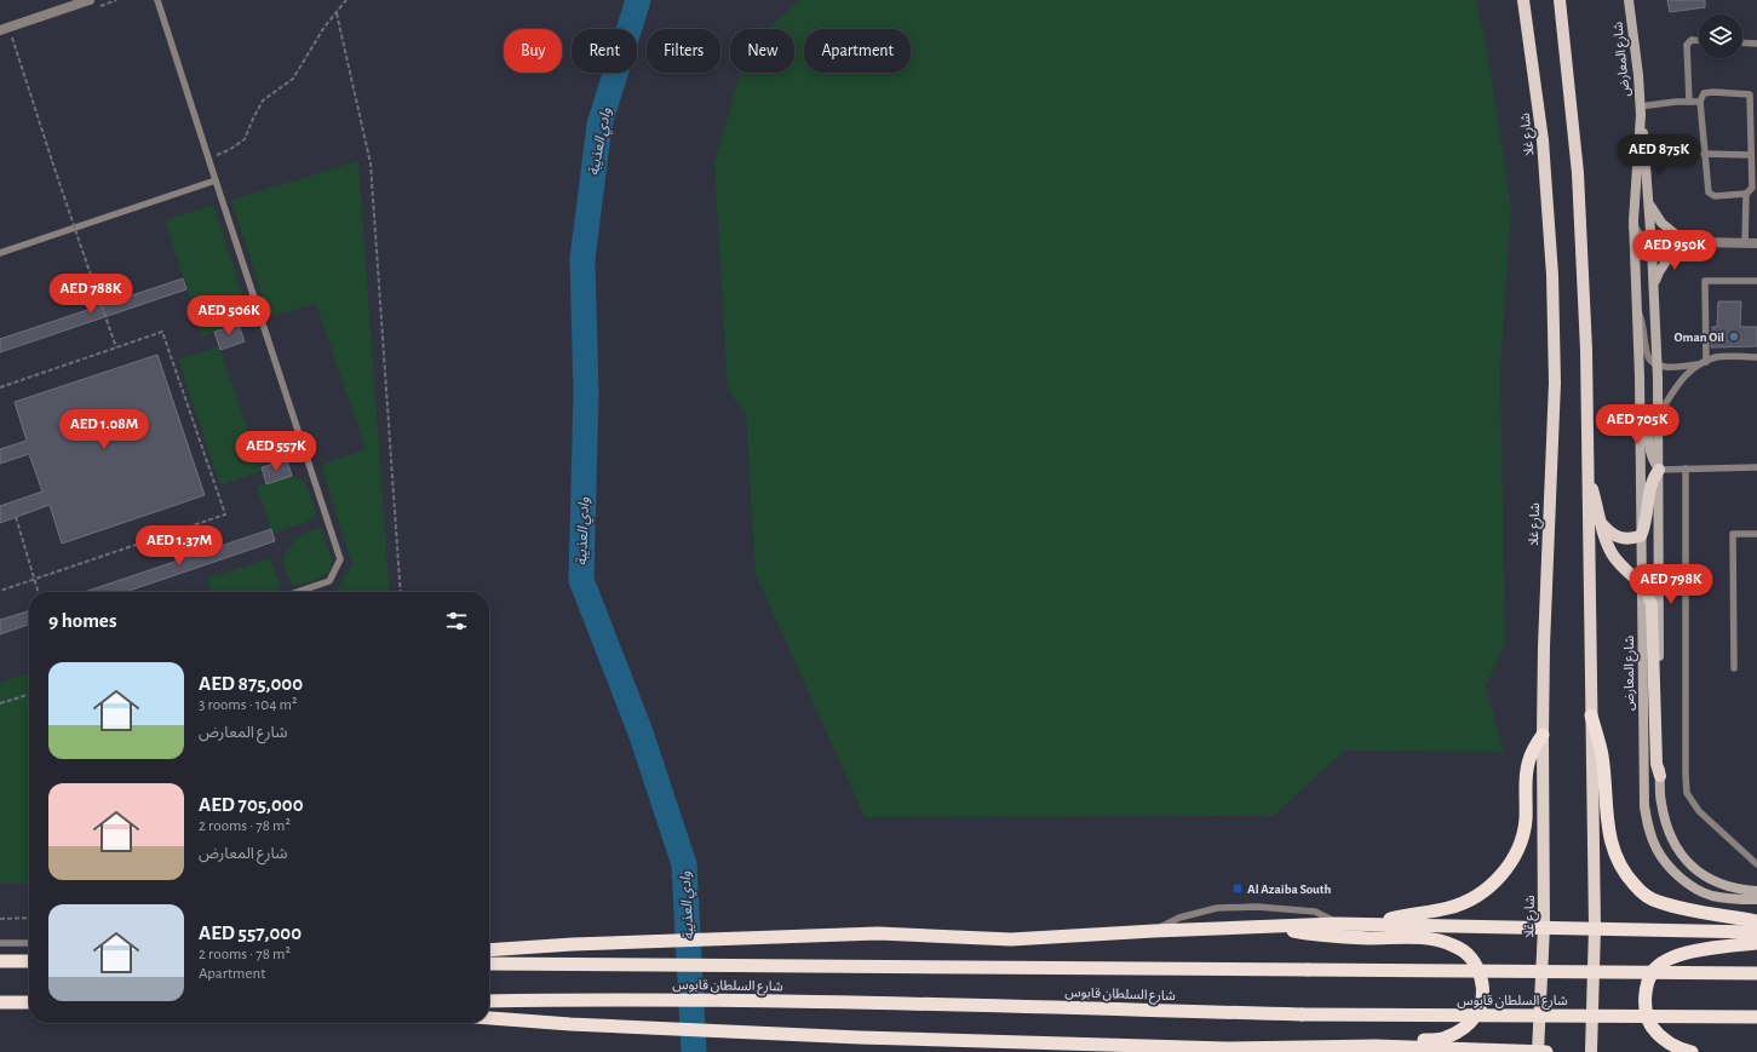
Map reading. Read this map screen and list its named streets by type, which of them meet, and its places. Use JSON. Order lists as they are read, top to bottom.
{
  "streets": {
    "highway": ["شارع السلطان قابوس"],
    "main road": ["شارع المعارض", "شارع غلا"]
  },
  "water": ["وادي العذيبة"],
  "places": {
    "other": ["Oman Oil"],
    "transit": ["Al Azaiba South"]
  },
  "page": {
    "chip": [
      "Buy",
      "Rent",
      "Filters",
      "New",
      "Apartment"
    ],
    "price": [
      "AED 875K",
      "AED 950K",
      "AED 788K",
      "AED 506K",
      "AED 705K",
      "AED 1.08M",
      "AED 557K",
      "AED 1.37M",
      "AED 798K"
    ],
    "heading": "9 homes",
    "list": [
      {
        "name": "AED 875,000",
        "note": "3 rooms · 104 m² · شارع المعارض"
      },
      {
        "name": "AED 705,000",
        "note": "2 rooms · 78 m² · شارع المعارض"
      },
      {
        "name": "AED 557,000",
        "note": "2 rooms · 78 m² · Apartment"
      }
    ]
  }
}
